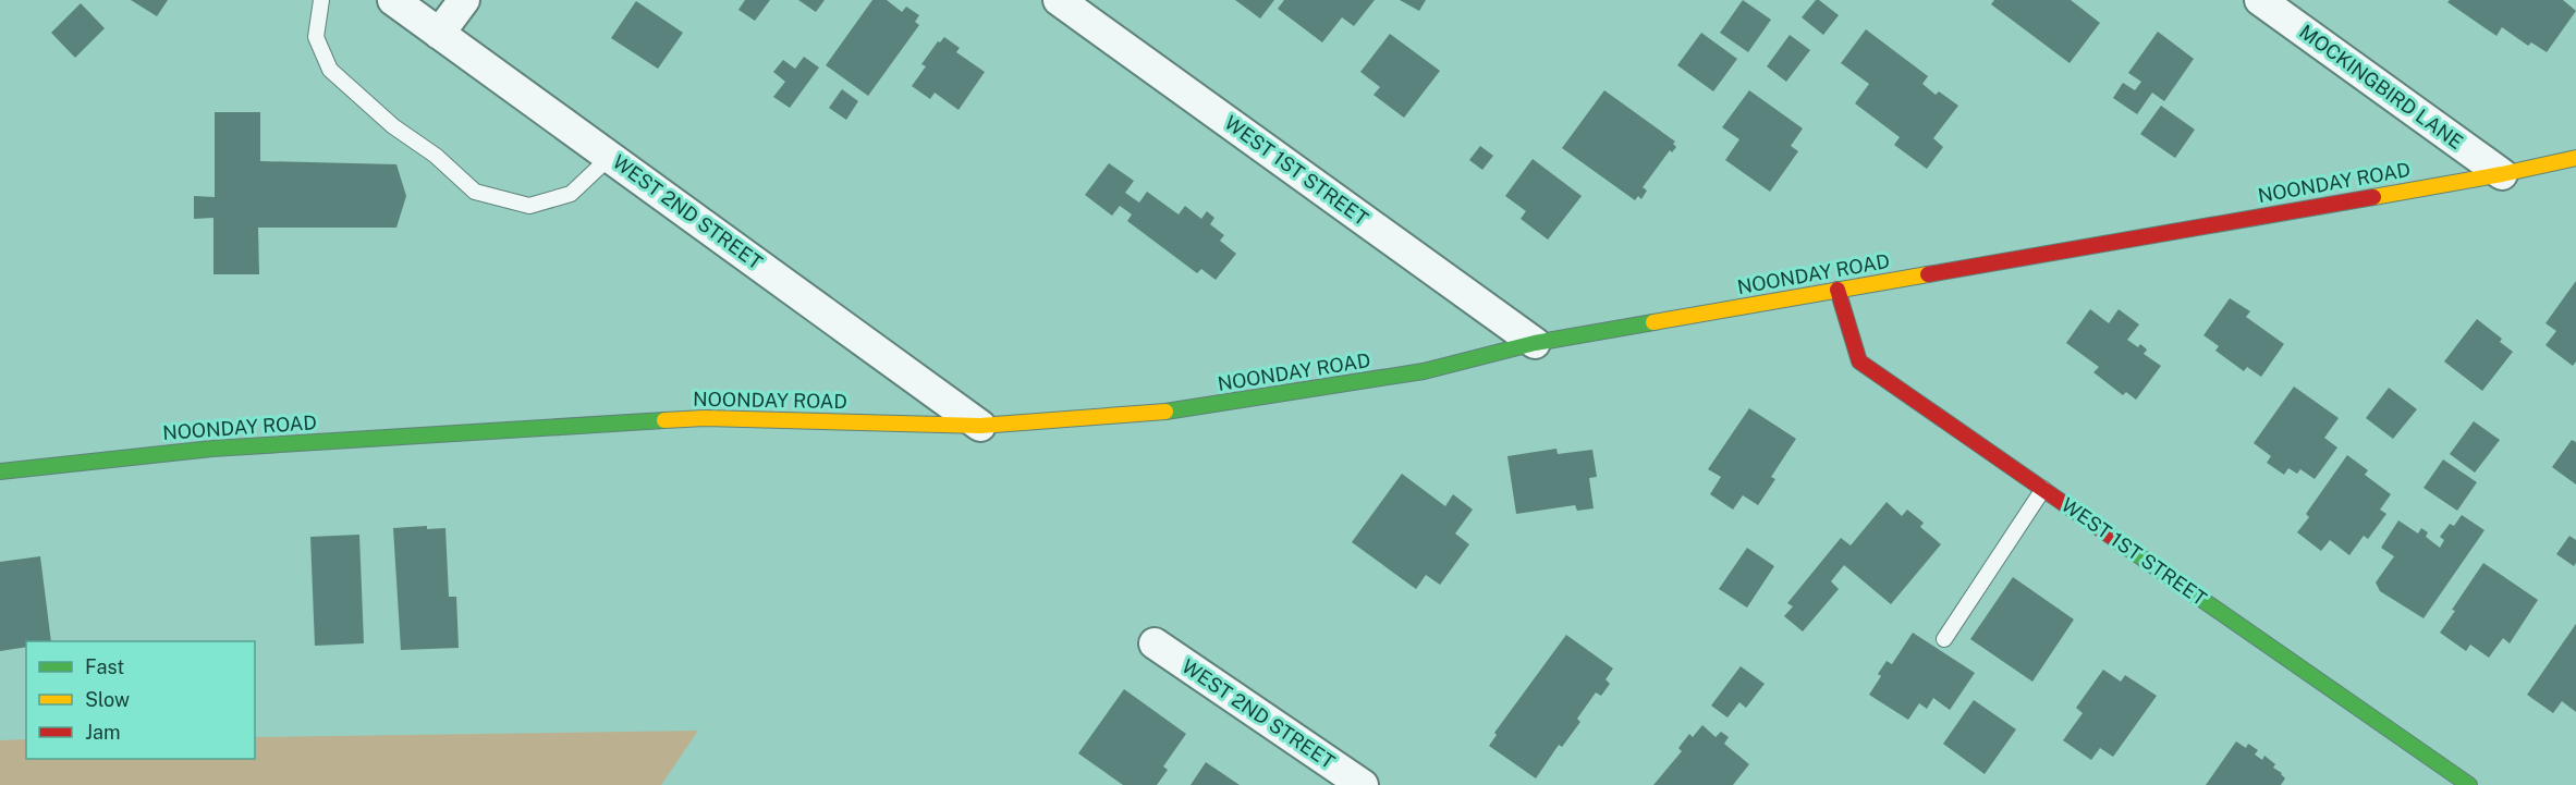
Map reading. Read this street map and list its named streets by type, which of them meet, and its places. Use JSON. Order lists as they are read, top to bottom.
{
  "streets": {
    "street": [
      "MOCKINGBIRD LANE",
      "WEST 1ST STREET",
      "NOONDAY ROAD",
      "WEST 2ND STREET"
    ]
  },
  "crossings": [
    ["MOCKINGBIRD LANE", "NOONDAY ROAD"],
    ["WEST 1ST STREET", "NOONDAY ROAD"],
    ["NOONDAY ROAD", "WEST 2ND STREET"]
  ],
  "legend": ["Fast", "Slow", "Jam"]
}
